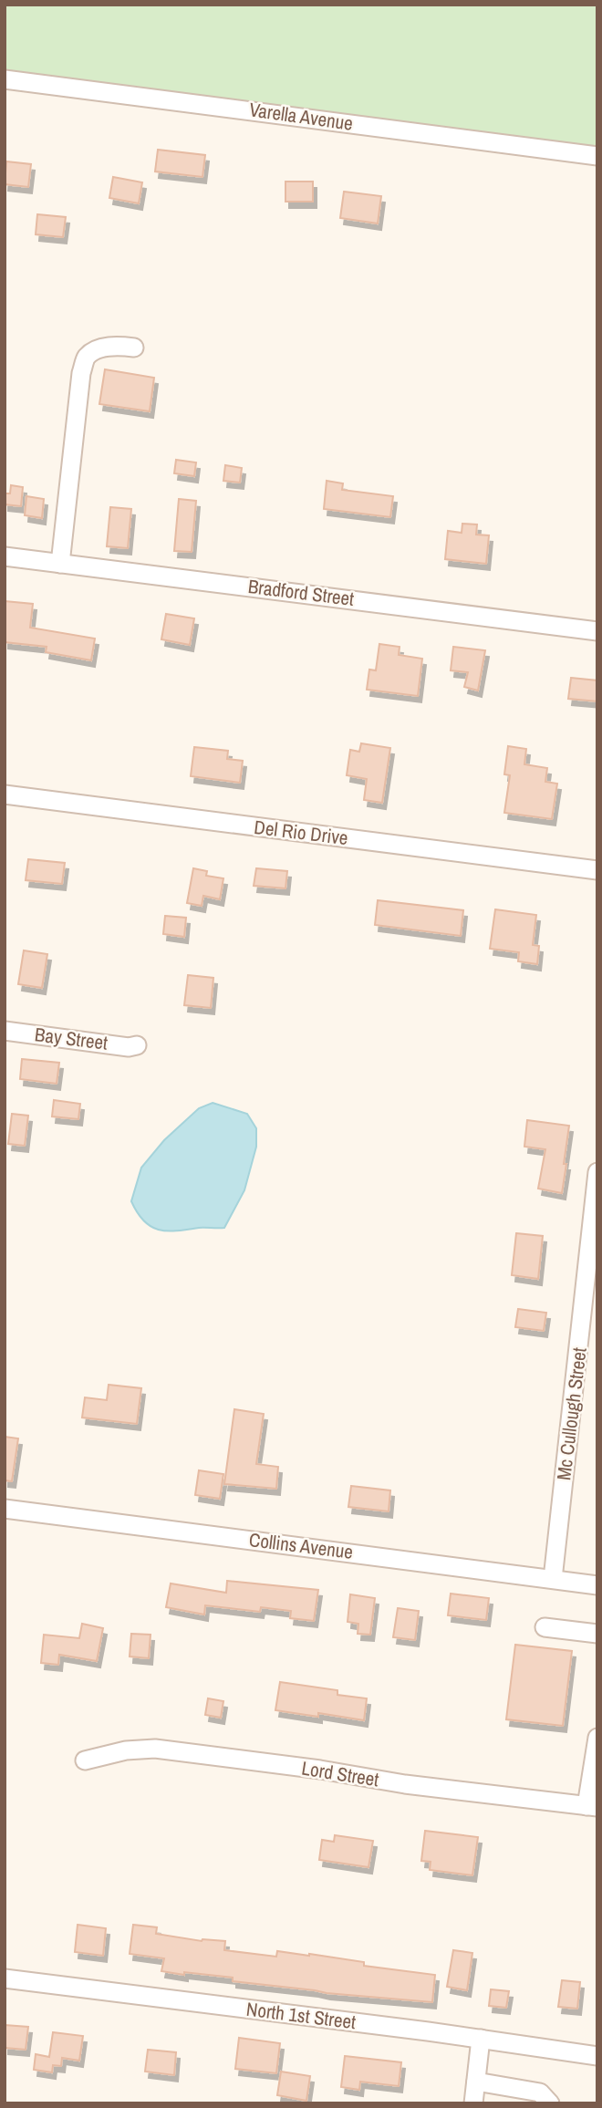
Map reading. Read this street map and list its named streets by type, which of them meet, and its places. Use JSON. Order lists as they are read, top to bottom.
{
  "streets": {
    "street": [
      "Varella Avenue",
      "Bradford Street",
      "Del Rio Drive",
      "Bay Street",
      "Mc Cullough Street",
      "Collins Avenue",
      "Lord Street",
      "North 1st Street"
    ]
  },
  "crossings": [
    ["Mc Cullough Street", "Collins Avenue"]
  ]
}
